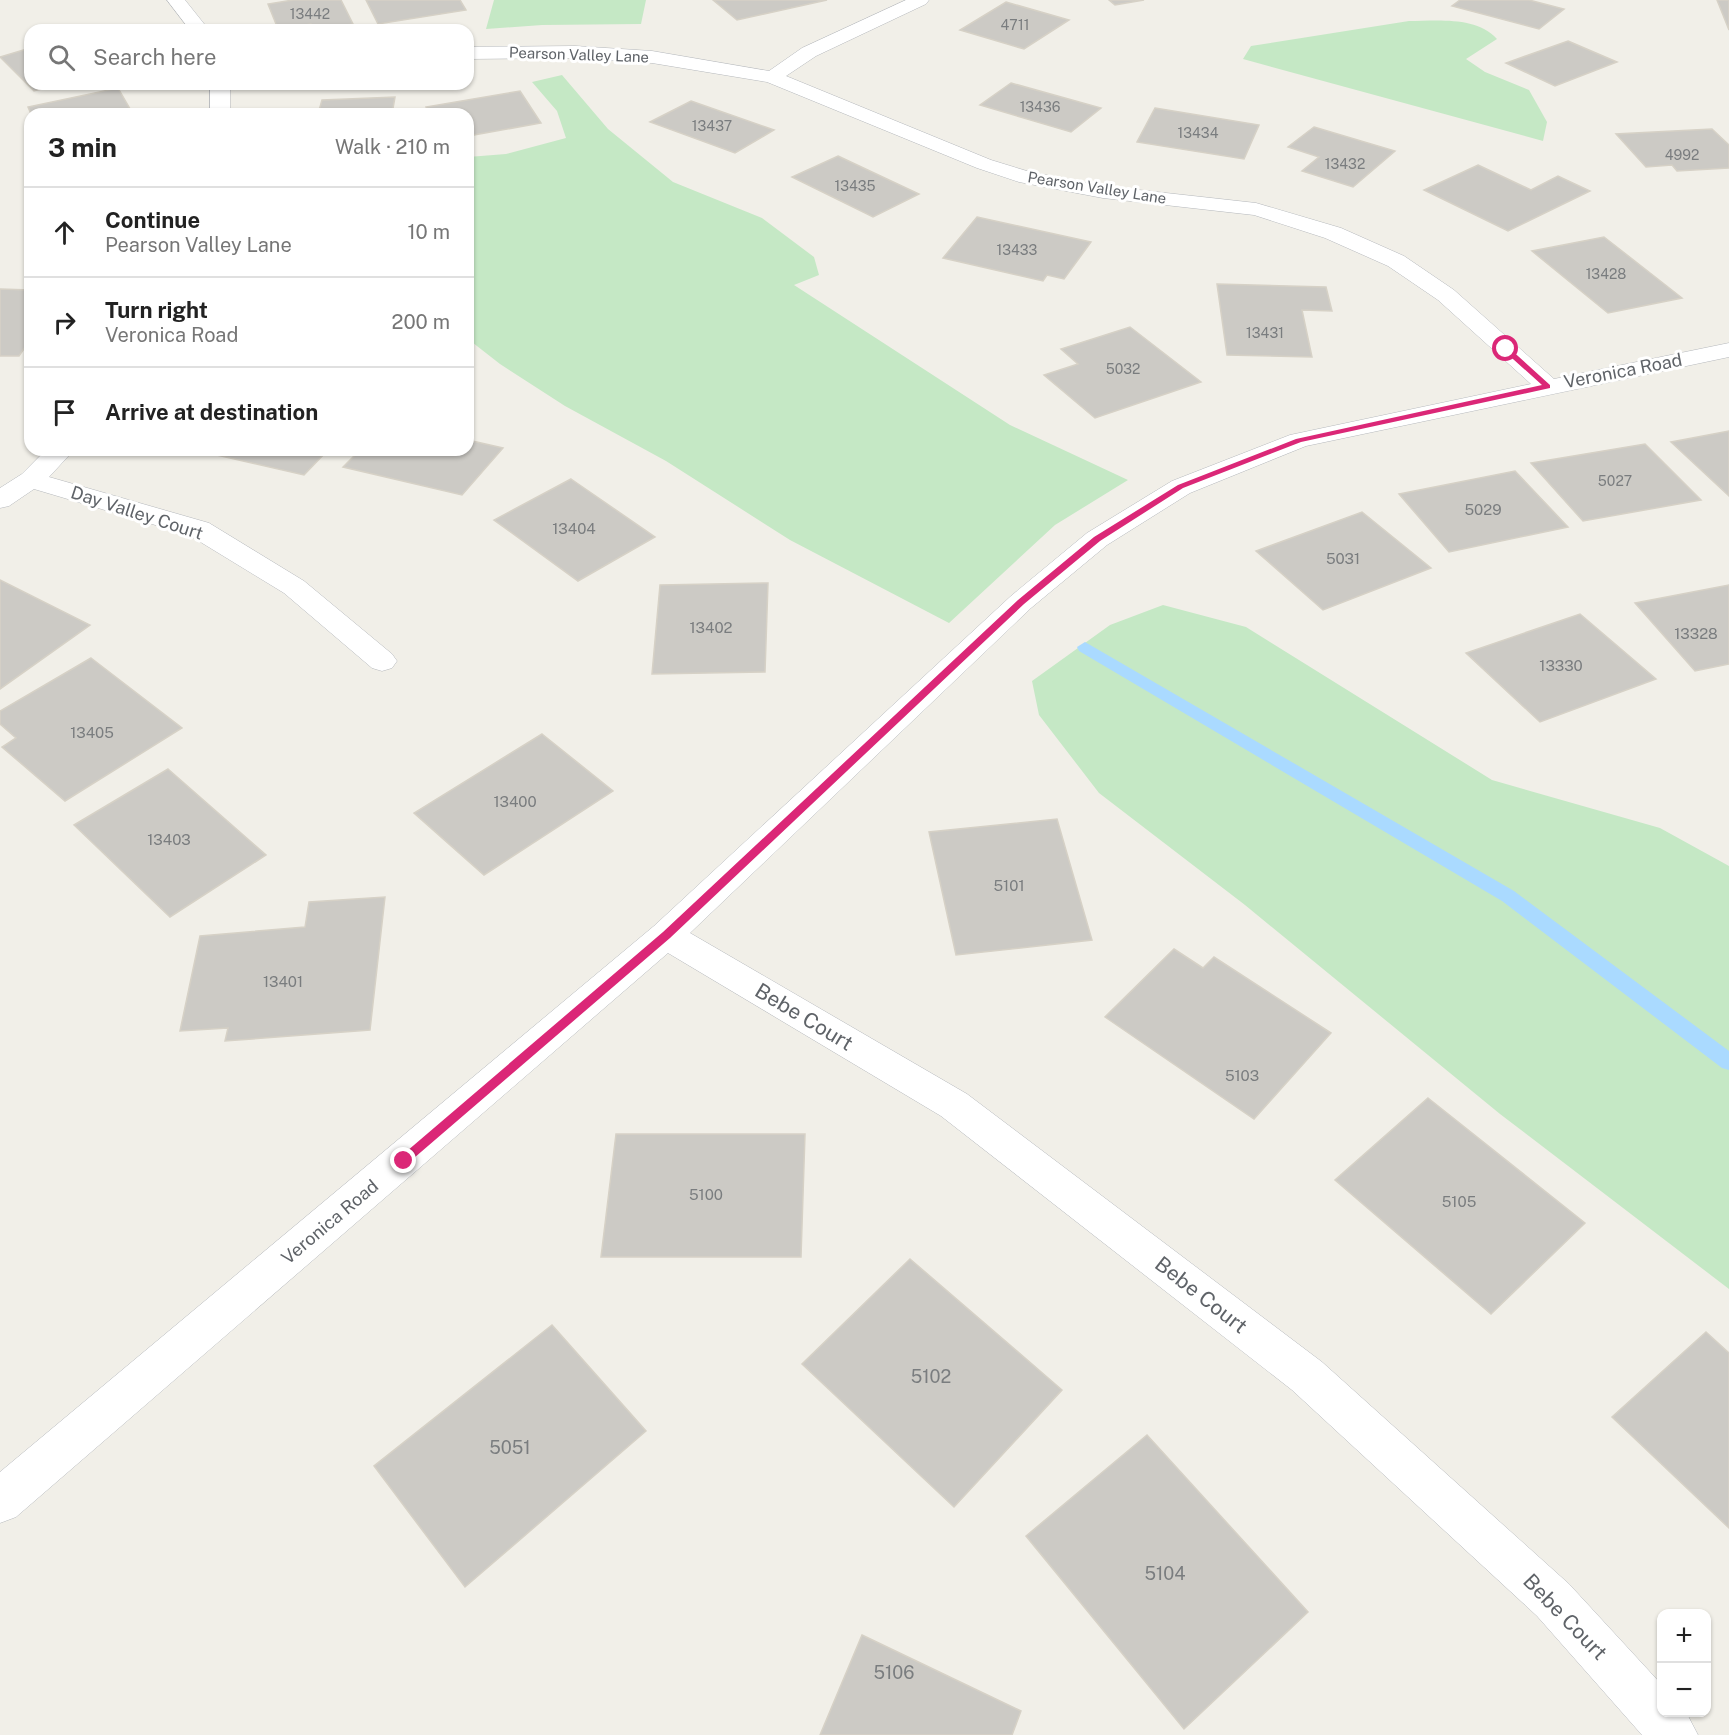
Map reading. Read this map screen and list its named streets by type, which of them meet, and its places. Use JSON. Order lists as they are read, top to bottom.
{
  "streets": {
    "street": [
      "Pearson Valley Lane",
      "Veronica Road",
      "Day Valley Court",
      "Bebe Court"
    ]
  },
  "crossings": [
    ["Pearson Valley Lane", "Veronica Road"],
    ["Veronica Road", "Bebe Court"]
  ],
  "house_numbers": [
    "13442",
    "4711",
    "13436",
    "13437",
    "13434",
    "4992",
    "13432",
    "13435",
    "13433",
    "13428",
    "13431",
    "5032",
    "5027",
    "5029",
    "13404",
    "5031",
    "13402",
    "13328",
    "13330",
    "13405",
    "13400",
    "13403",
    "5101",
    "13401",
    "5103",
    "5100",
    "5105",
    "5102",
    "5051",
    "5104",
    "5106"
  ],
  "page": {
    "search": "Search here",
    "heading": ["3 min", "Walk · 210 m"],
    "list": [
      ["Continue", "Pearson Valley Lane", "10 m"],
      ["Turn right", "Veronica Road", "200 m"],
      "Arrive at destination"
    ],
    "map_buttons": ["+", "−"]
  }
}
